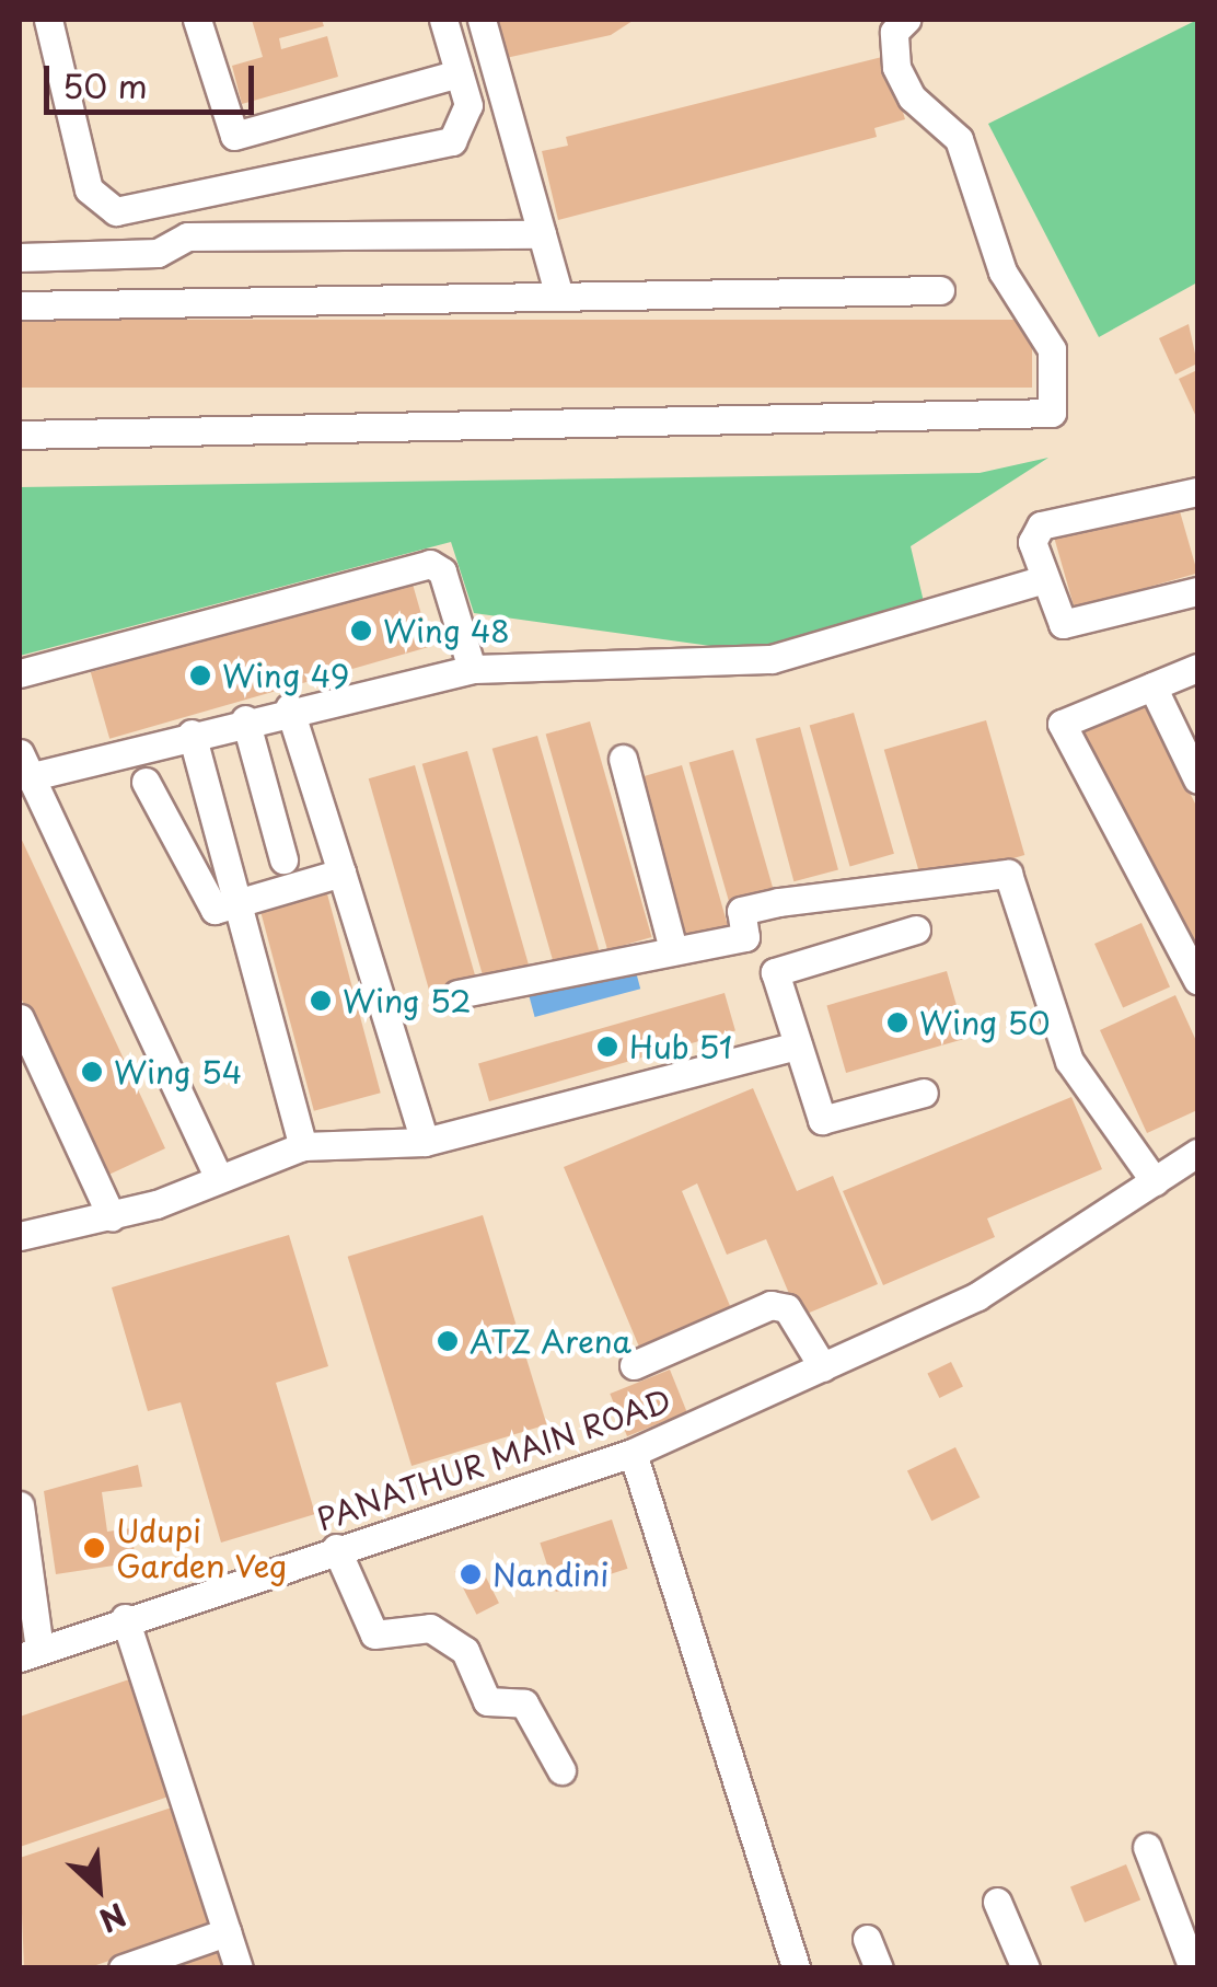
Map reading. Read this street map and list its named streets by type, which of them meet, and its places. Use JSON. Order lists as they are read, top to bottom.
{
  "streets": {
    "street": ["PANATHUR MAIN ROAD"]
  },
  "places": [
    "Wing 48",
    "Wing 49",
    "Wing 52",
    "Wing 50",
    "Hub 51",
    "Wing 54",
    "ATZ Arena",
    "Udupi Garden Veg",
    "Nandini"
  ],
  "scale_bar": "50 m",
  "north": "bottom right"
}
